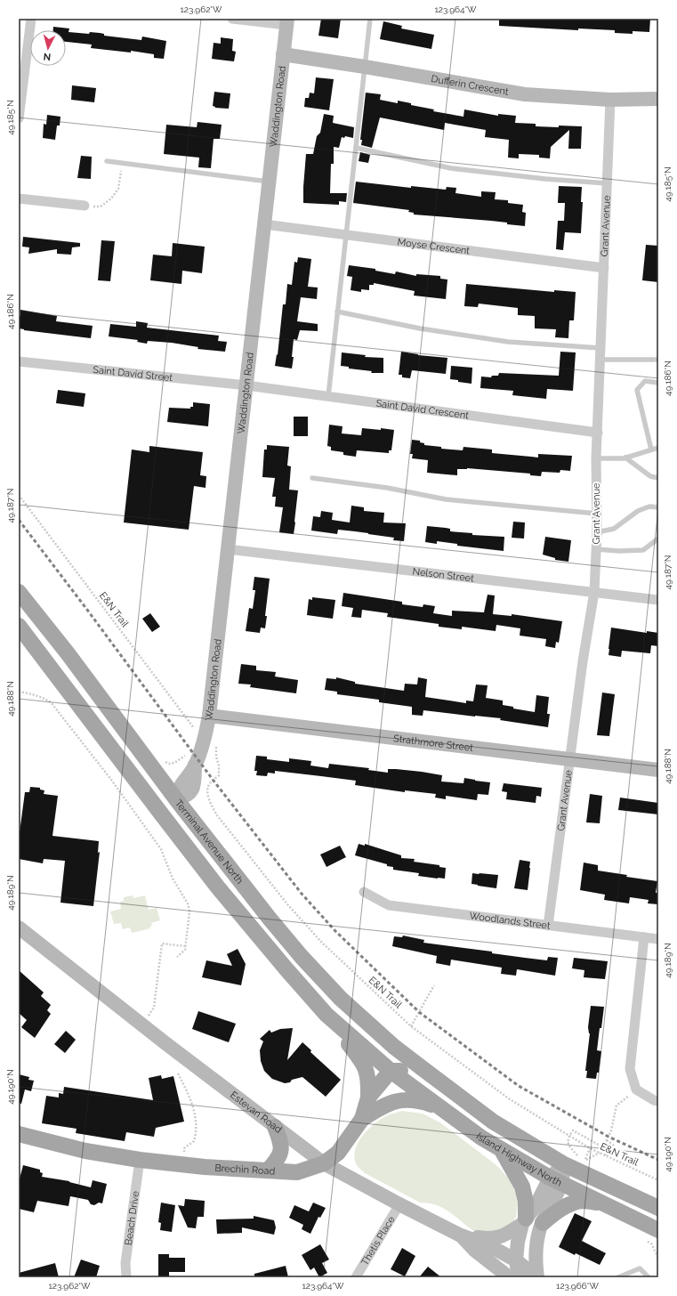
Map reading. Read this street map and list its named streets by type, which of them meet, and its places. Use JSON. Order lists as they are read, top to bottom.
{
  "streets": {
    "main road": ["Terminal Avenue North", "Island Highway North", "Brechin Road"],
    "street": [
      "Dufferin Crescent",
      "Waddington Road",
      "Grant Avenue",
      "Moyse Crescent",
      "Saint David Street",
      "Saint David Crescent",
      "Nelson Street",
      "Strathmore Street",
      "Woodlands Street",
      "Estevan Road",
      "Beach Drive",
      "Thetis Place"
    ],
    "path": ["E&N Trail"]
  },
  "crossings": [
    ["Dufferin Crescent", "Waddington Road"],
    ["Dufferin Crescent", "Grant Avenue"],
    ["Waddington Road", "Moyse Crescent"],
    ["Waddington Road", "Saint David Street"],
    ["Waddington Road", "Saint David Crescent"],
    ["Waddington Road", "Nelson Street"],
    ["Waddington Road", "Strathmore Street"],
    ["Waddington Road", "Terminal Avenue North"],
    ["Grant Avenue", "Moyse Crescent"],
    ["Grant Avenue", "Saint David Crescent"],
    ["Grant Avenue", "Nelson Street"],
    ["Grant Avenue", "Strathmore Street"],
    ["Grant Avenue", "Woodlands Street"],
    ["Saint David Street", "Saint David Crescent"],
    ["Terminal Avenue North", "Island Highway North"],
    ["Estevan Road", "Brechin Road"],
    ["Estevan Road", "Thetis Place"],
    ["Island Highway North", "Brechin Road"],
    ["Brechin Road", "Beach Drive"]
  ],
  "north": "bottom",
  "coordinates": [
    "123.962°W",
    "123.964°W",
    "49.185°N",
    "49.186°N",
    "49.187°N",
    "49.188°N",
    "49.189°N",
    "49.190°N",
    "123.966°W"
  ]
}
